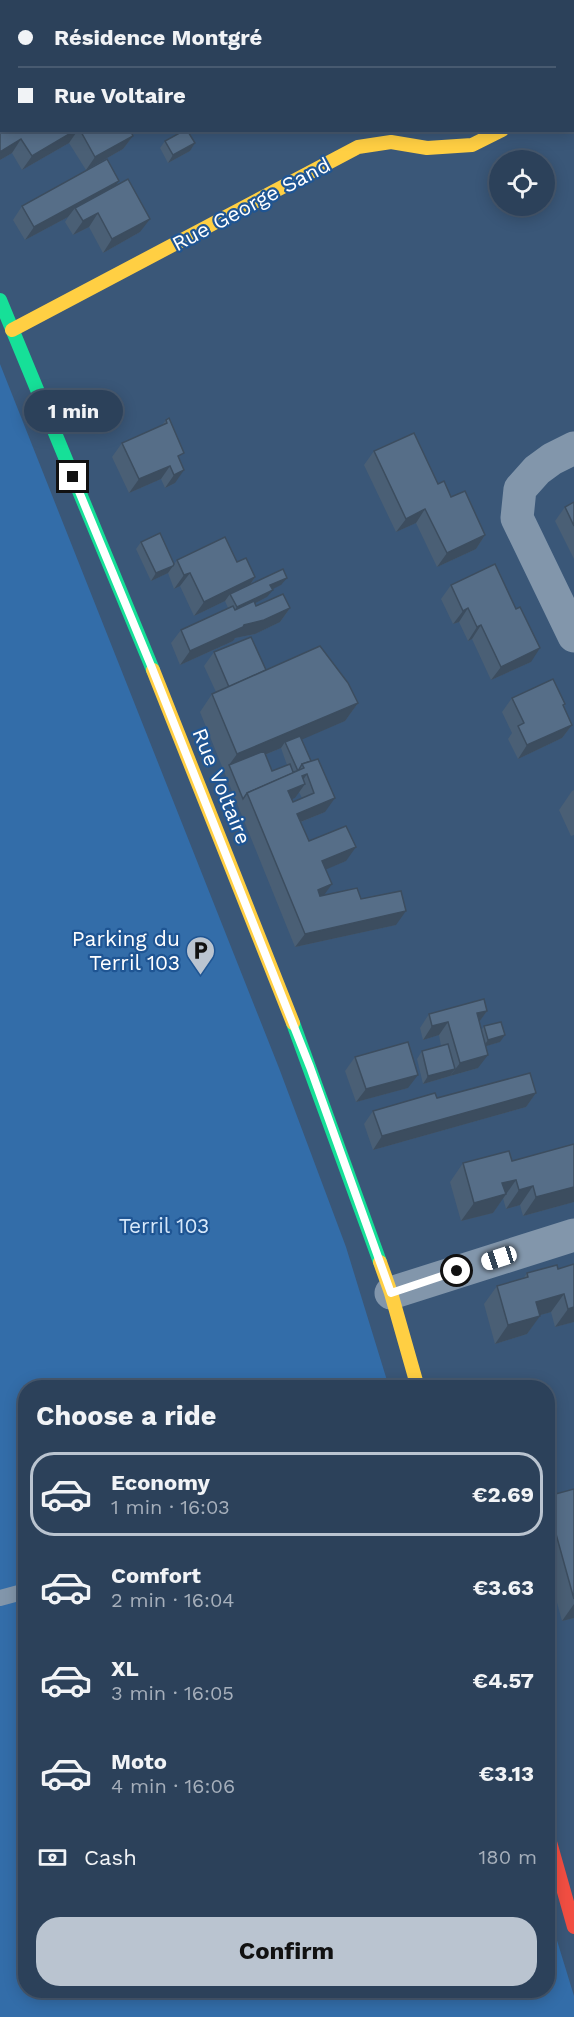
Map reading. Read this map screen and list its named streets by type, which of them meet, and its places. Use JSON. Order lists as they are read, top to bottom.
{
  "streets": {
    "street": ["Rue George Sand", "Rue Voltaire"]
  },
  "crossings": [
    ["Rue George Sand", "Rue Voltaire"]
  ],
  "parks": ["Terril 103"],
  "places": {
    "parking": ["Parking du Terril 103"]
  },
  "page": {
    "banner": ["Résidence Montgré", "Rue Voltaire"],
    "bubble": "1 min",
    "heading": "Choose a ride",
    "list": [
      {
        "name": "Economy",
        "note": "1 min · 16:03",
        "value": "€2.69"
      },
      {
        "name": "Comfort",
        "note": "2 min · 16:04",
        "value": "€3.63"
      },
      {
        "name": "XL",
        "note": "3 min · 16:05",
        "value": "€4.57"
      },
      {
        "name": "Moto",
        "note": "4 min · 16:06",
        "value": "€3.13"
      }
    ],
    "pay": ["Cash", "180 m"],
    "buttons": "Confirm"
  }
}
